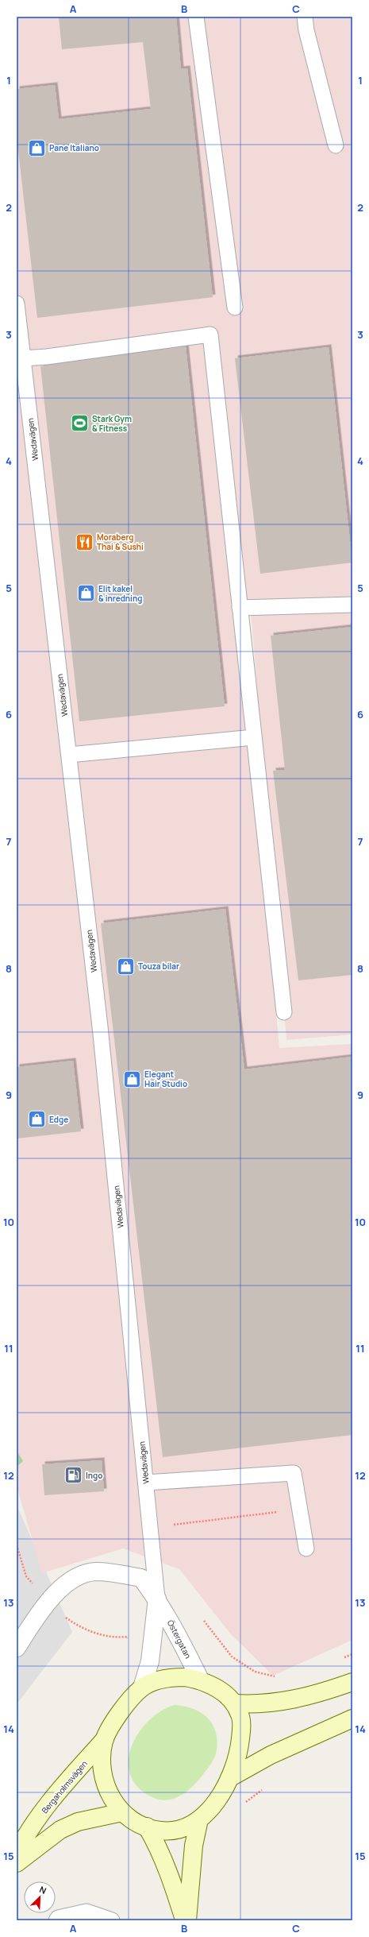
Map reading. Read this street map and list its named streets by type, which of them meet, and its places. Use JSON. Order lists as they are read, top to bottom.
{
  "streets": {
    "main road": ["Bergaholmsvägen"],
    "street": ["Östergatan"],
    "lane": ["Wedavägen"]
  },
  "crossings": [
    ["Wedavägen", "Östergatan"]
  ],
  "places": {
    "shop": [
      "Pane Italiano",
      "Elit kakel & inredning",
      "Touza bilar",
      "Elegant Hair Studio",
      "Edge"
    ],
    "sports": ["Stark Gym & Fitness"],
    "restaurant": ["Moraberg Thai & Sushi"],
    "fuel station": ["Ingo"]
  },
  "north": "top right",
  "grid": {
    "columns": ["A", "B", "C"],
    "rows": [
      "1",
      "2",
      "3",
      "4",
      "5",
      "6",
      "7",
      "8",
      "9",
      "10",
      "11",
      "12",
      "13",
      "14",
      "15"
    ]
  }
}
